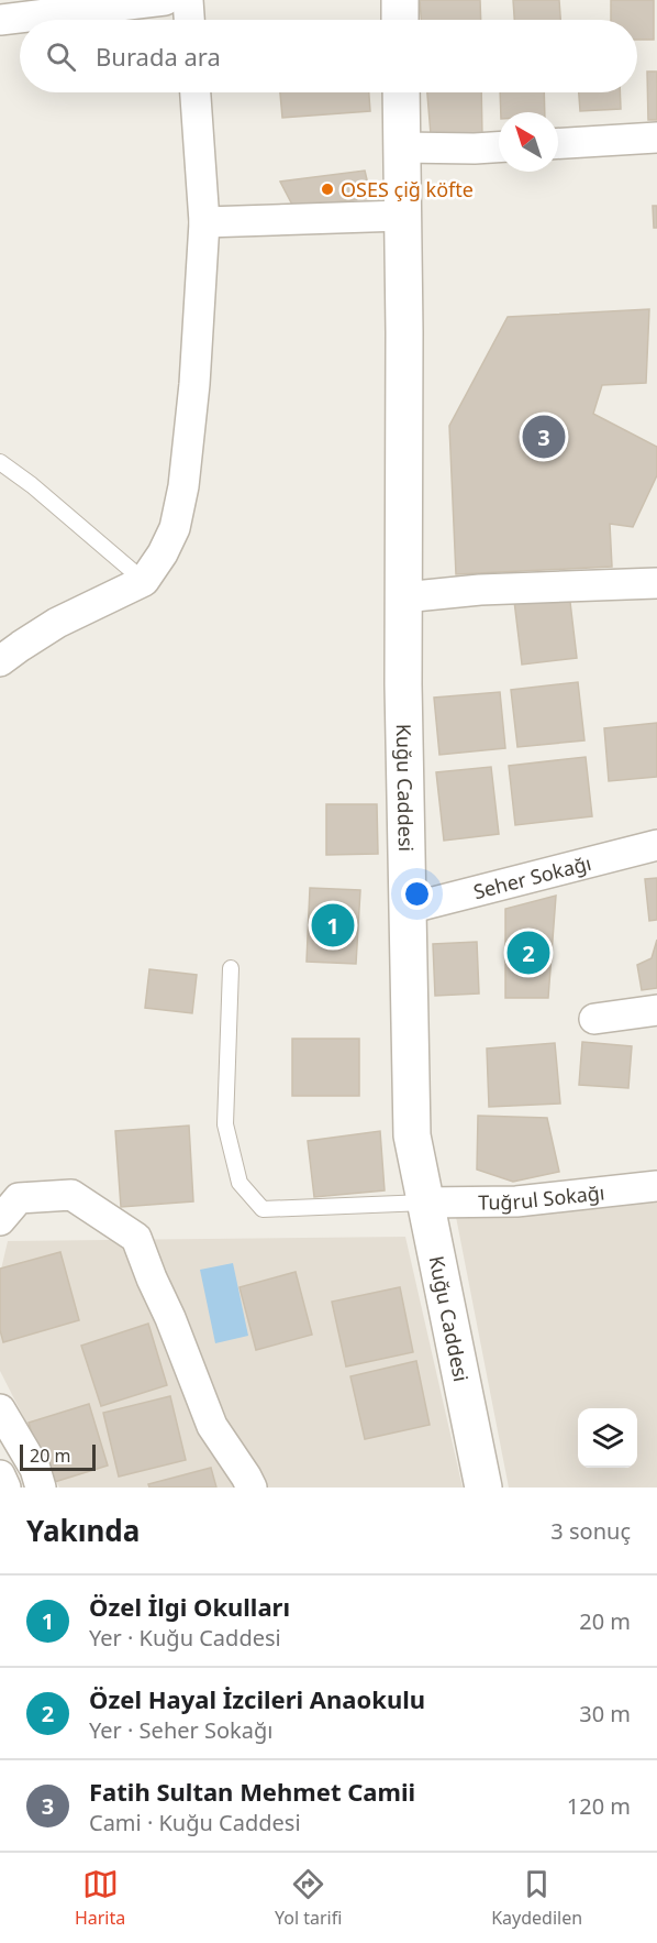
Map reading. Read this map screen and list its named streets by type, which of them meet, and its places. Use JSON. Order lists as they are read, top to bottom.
{
  "streets": {
    "street": ["Kuğu Caddesi", "Seher Sokağı", "Tuğrul Sokağı"]
  },
  "crossings": [
    ["Kuğu Caddesi", "Seher Sokağı"],
    ["Kuğu Caddesi", "Tuğrul Sokağı"]
  ],
  "places": ["OSES çiğ köfte"],
  "scale_bar": "20 m",
  "north": "top left",
  "page": {
    "search": "Burada ara",
    "pins": ["3", "1", "2"],
    "scale": "20 m",
    "heading": ["Yakında", "3 sonuç"],
    "list": [
      {
        "mark": "1",
        "name": "Özel İlgi Okulları",
        "note": "Yer · Kuğu Caddesi",
        "value": "20 m"
      },
      {
        "mark": "2",
        "name": "Özel Hayal İzcileri Anaokulu",
        "note": "Yer · Seher Sokağı",
        "value": "30 m"
      },
      {
        "mark": "3",
        "name": "Fatih Sultan Mehmet Camii",
        "note": "Cami · Kuğu Caddesi",
        "value": "120 m"
      }
    ],
    "nav": ["Harita", "Yol tarifi", "Kaydedilen"]
  }
}
